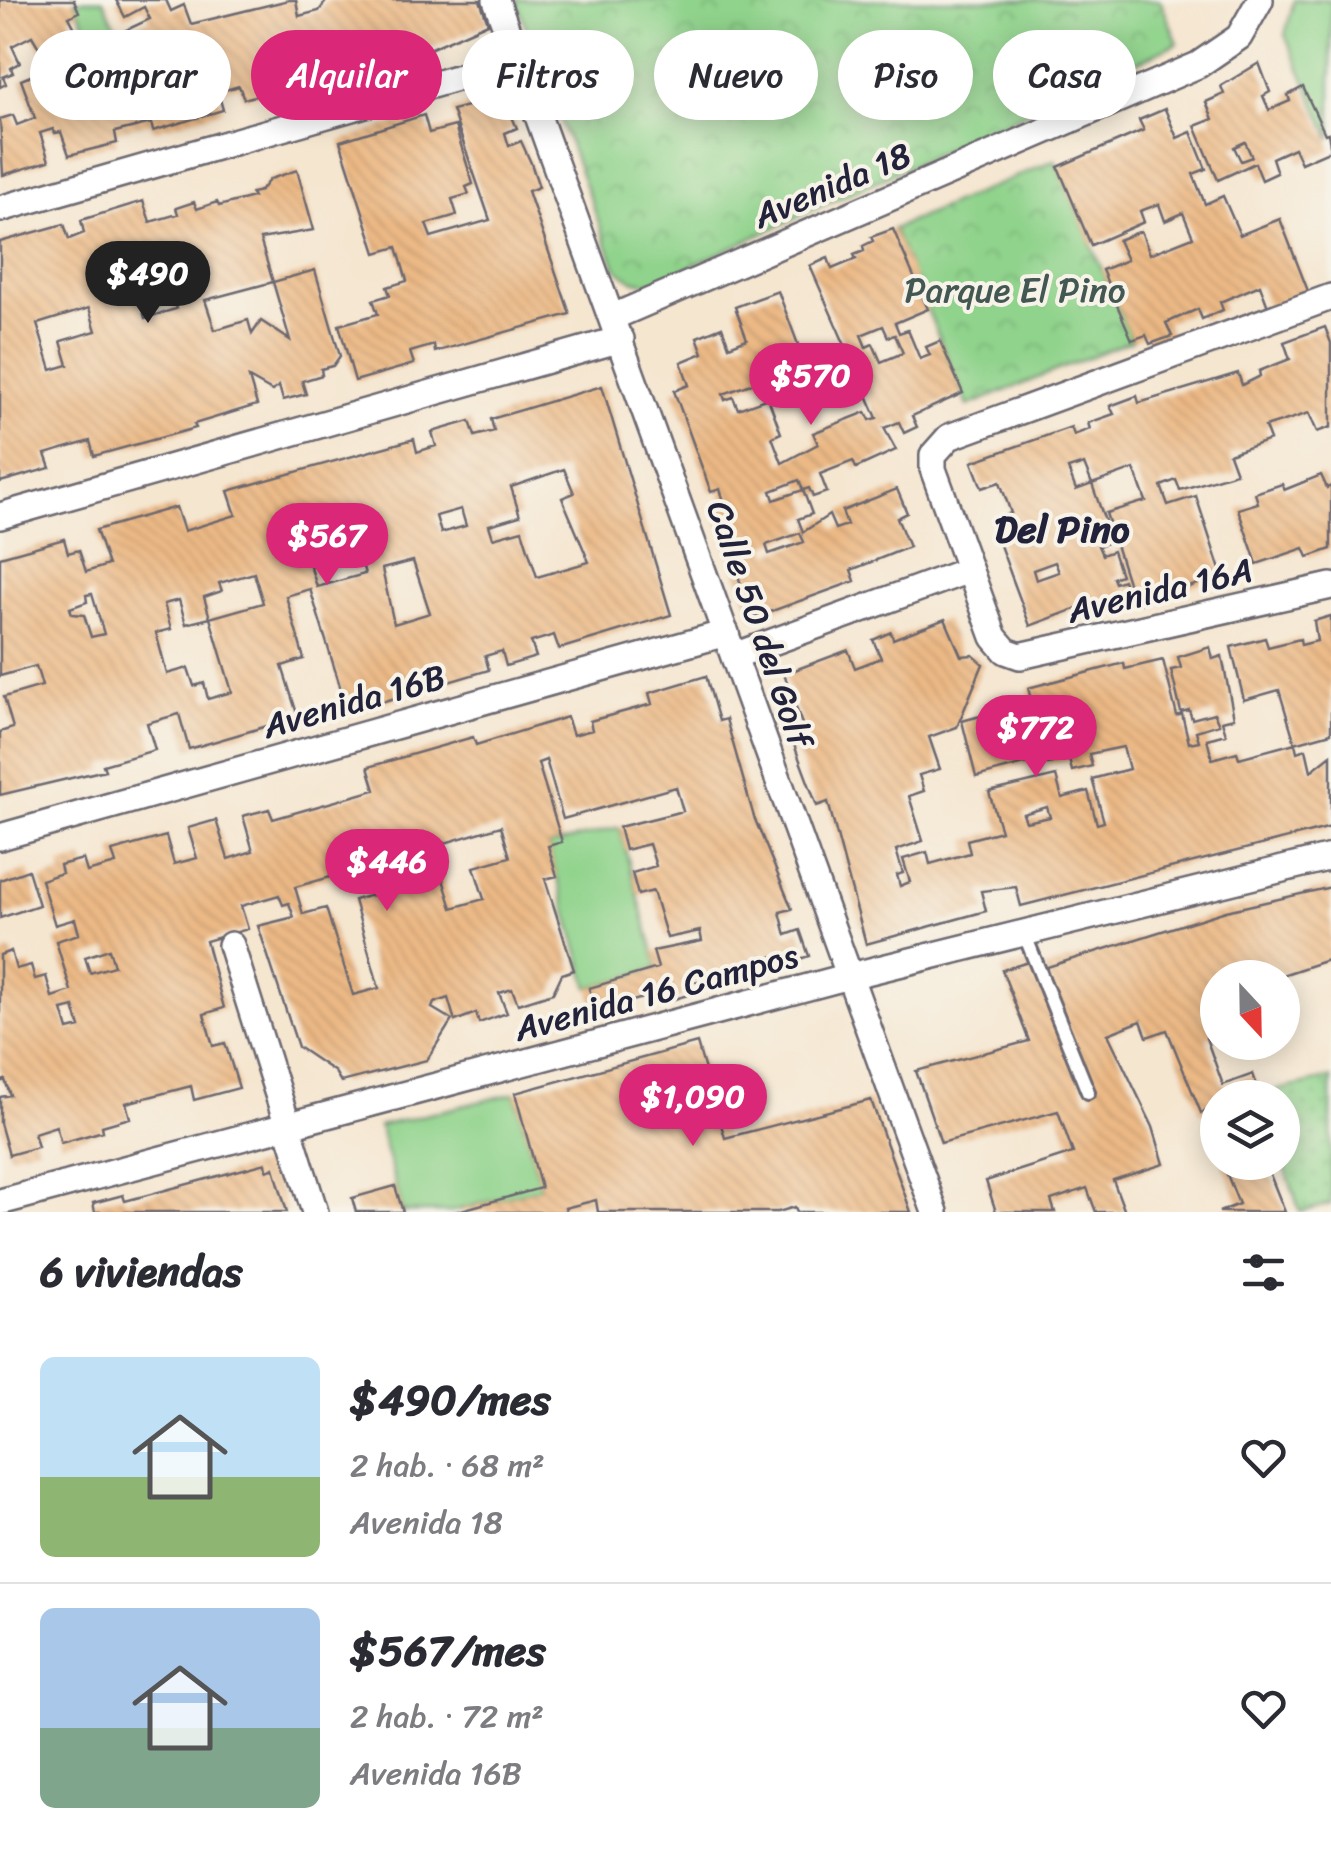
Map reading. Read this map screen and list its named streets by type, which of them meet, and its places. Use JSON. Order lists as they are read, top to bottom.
{
  "streets": {
    "street": [
      "Avenida 18",
      "Avenida 16A",
      "Calle 50 del Golf",
      "Avenida 16B",
      "Avenida 16 Campos"
    ]
  },
  "crossings": [
    ["Avenida 18", "Calle 50 del Golf"],
    ["Avenida 16A", "Avenida 16B"],
    ["Calle 50 del Golf", "Avenida 16B"],
    ["Calle 50 del Golf", "Avenida 16 Campos"]
  ],
  "districts": ["Del Pino"],
  "parks": ["Parque El Pino"],
  "north": "bottom",
  "page": {
    "chip": [
      "Comprar",
      "Alquilar",
      "Filtros",
      "Nuevo",
      "Piso",
      "Casa"
    ],
    "price": [
      "$490",
      "$570",
      "$567",
      "$772",
      "$446",
      "$1,090"
    ],
    "heading": "6 viviendas",
    "list": [
      {
        "name": "$490/mes",
        "note": "2 hab. · 68 m² · Avenida 18"
      },
      {
        "name": "$567/mes",
        "note": "2 hab. · 72 m² · Avenida 16B"
      }
    ]
  }
}
